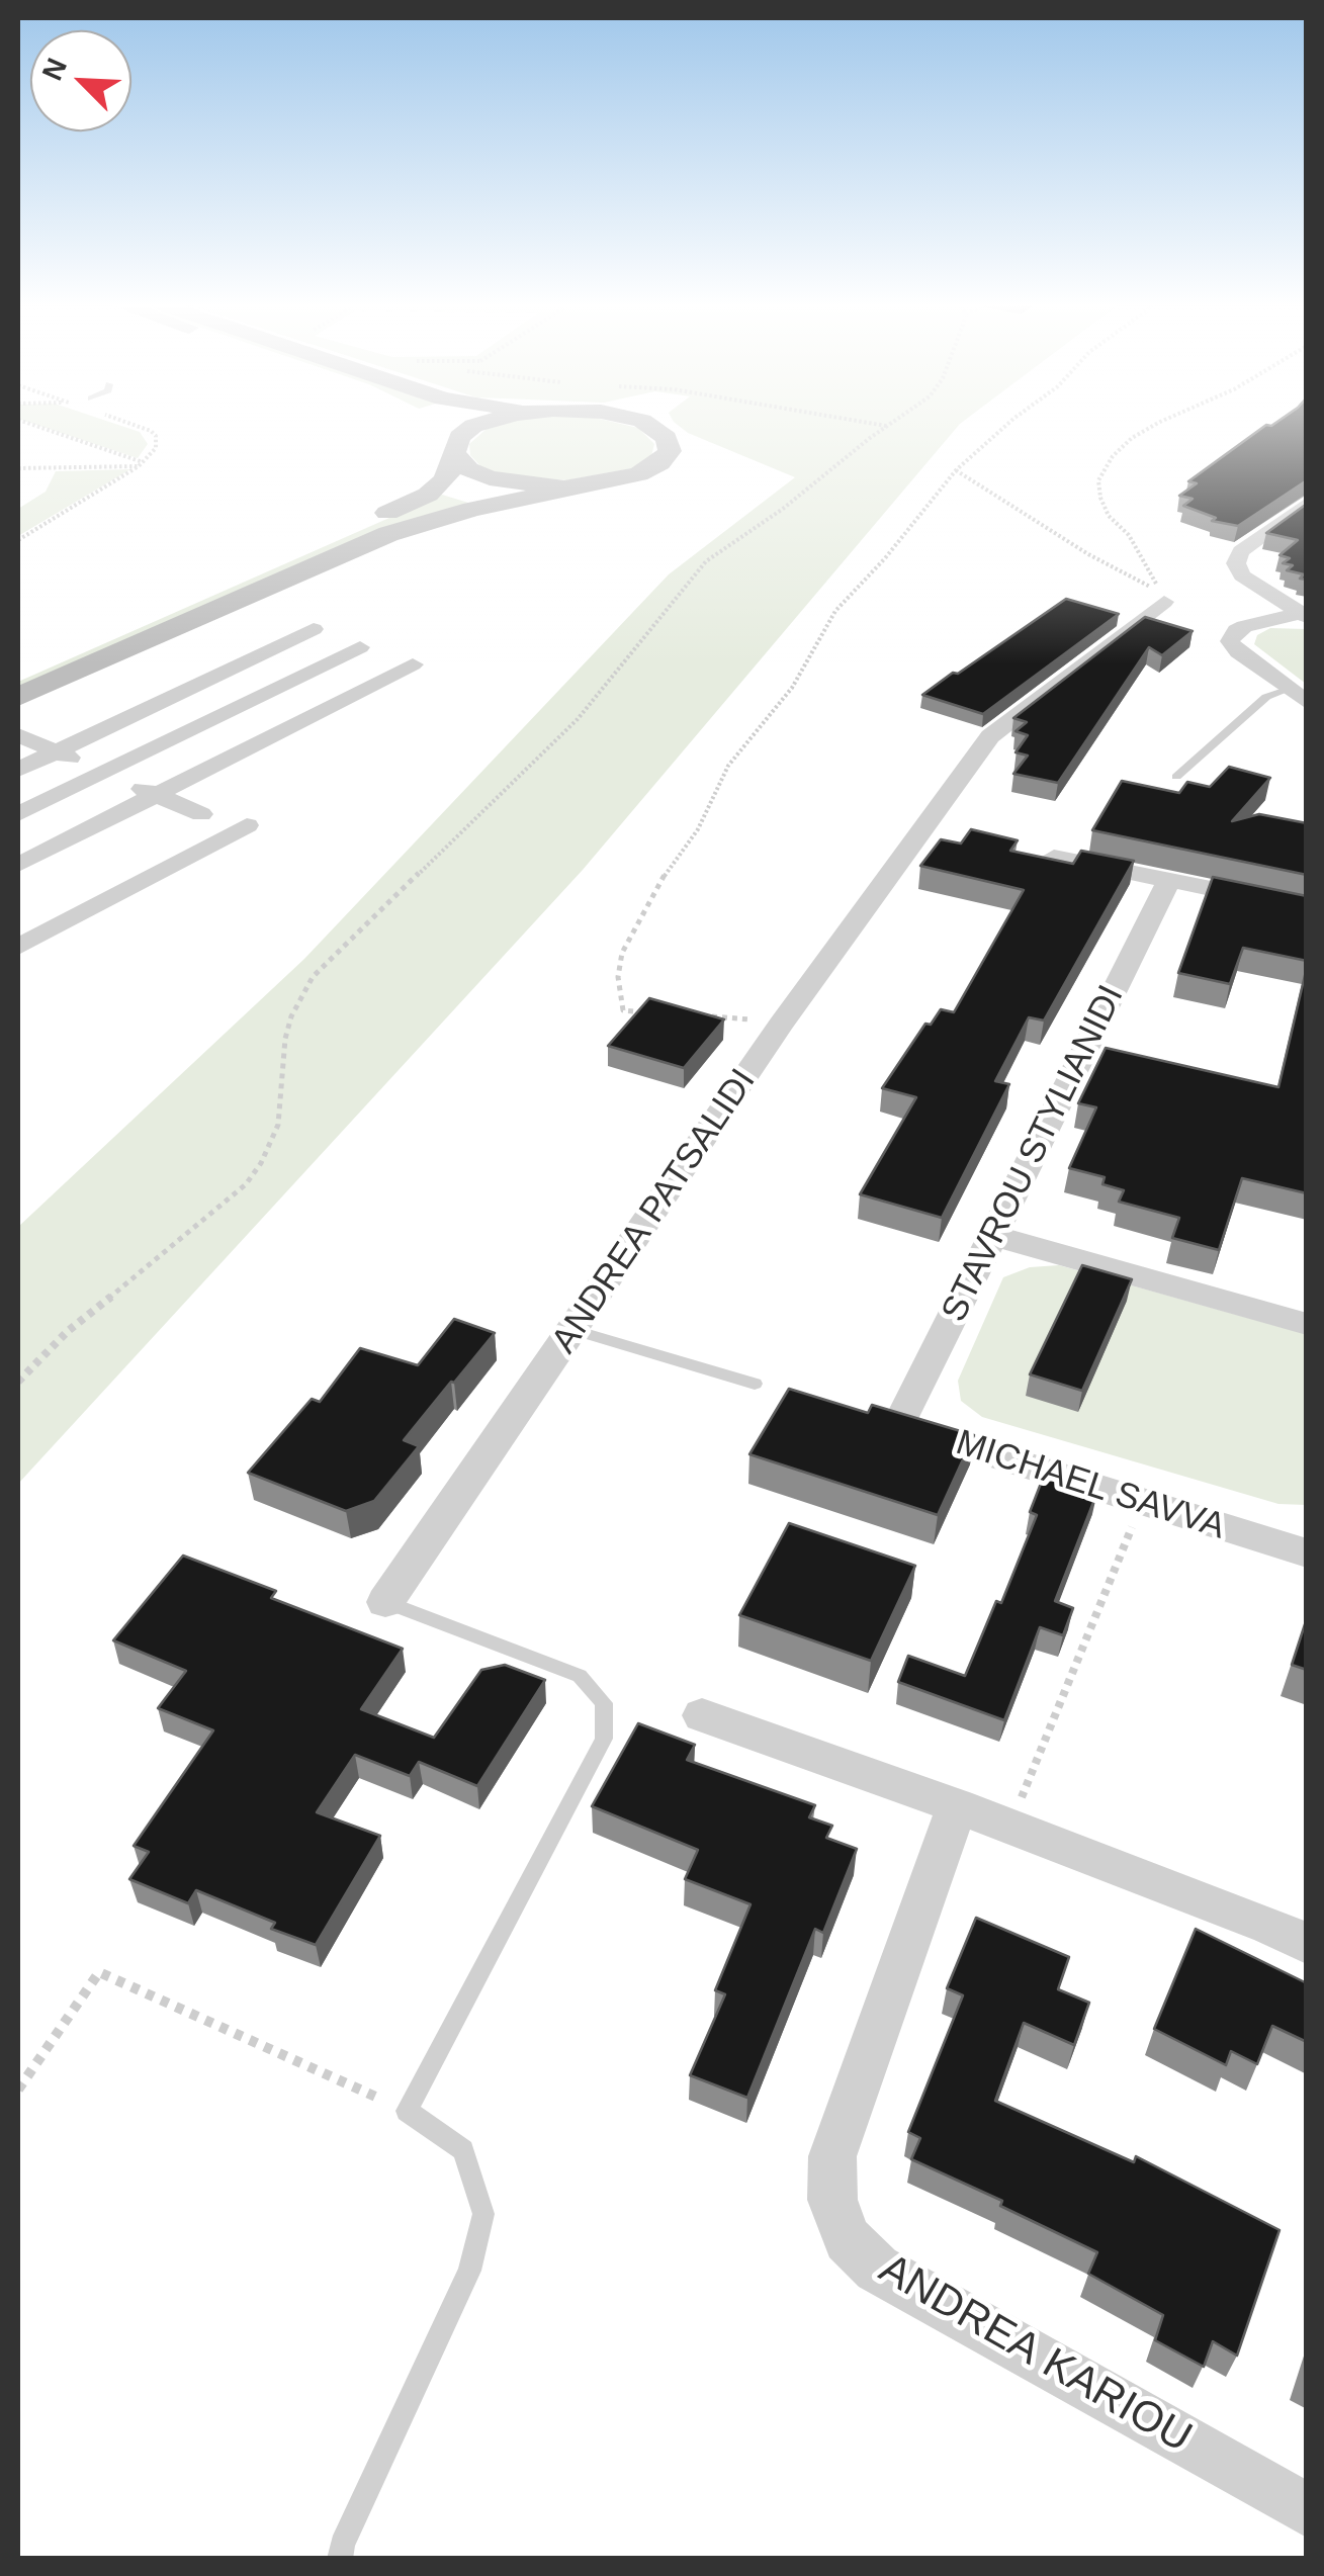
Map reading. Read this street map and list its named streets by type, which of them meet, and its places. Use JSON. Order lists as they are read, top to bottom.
{
  "streets": {
    "street": [
      "STAVROU STYLIANIDI",
      "ANDREA PATSALIDI",
      "MICHAEL SAVVA",
      "ANDREA KARIOU"
    ]
  },
  "crossings": [
    ["STAVROU STYLIANIDI", "MICHAEL SAVVA"]
  ],
  "north": "top left"
}
